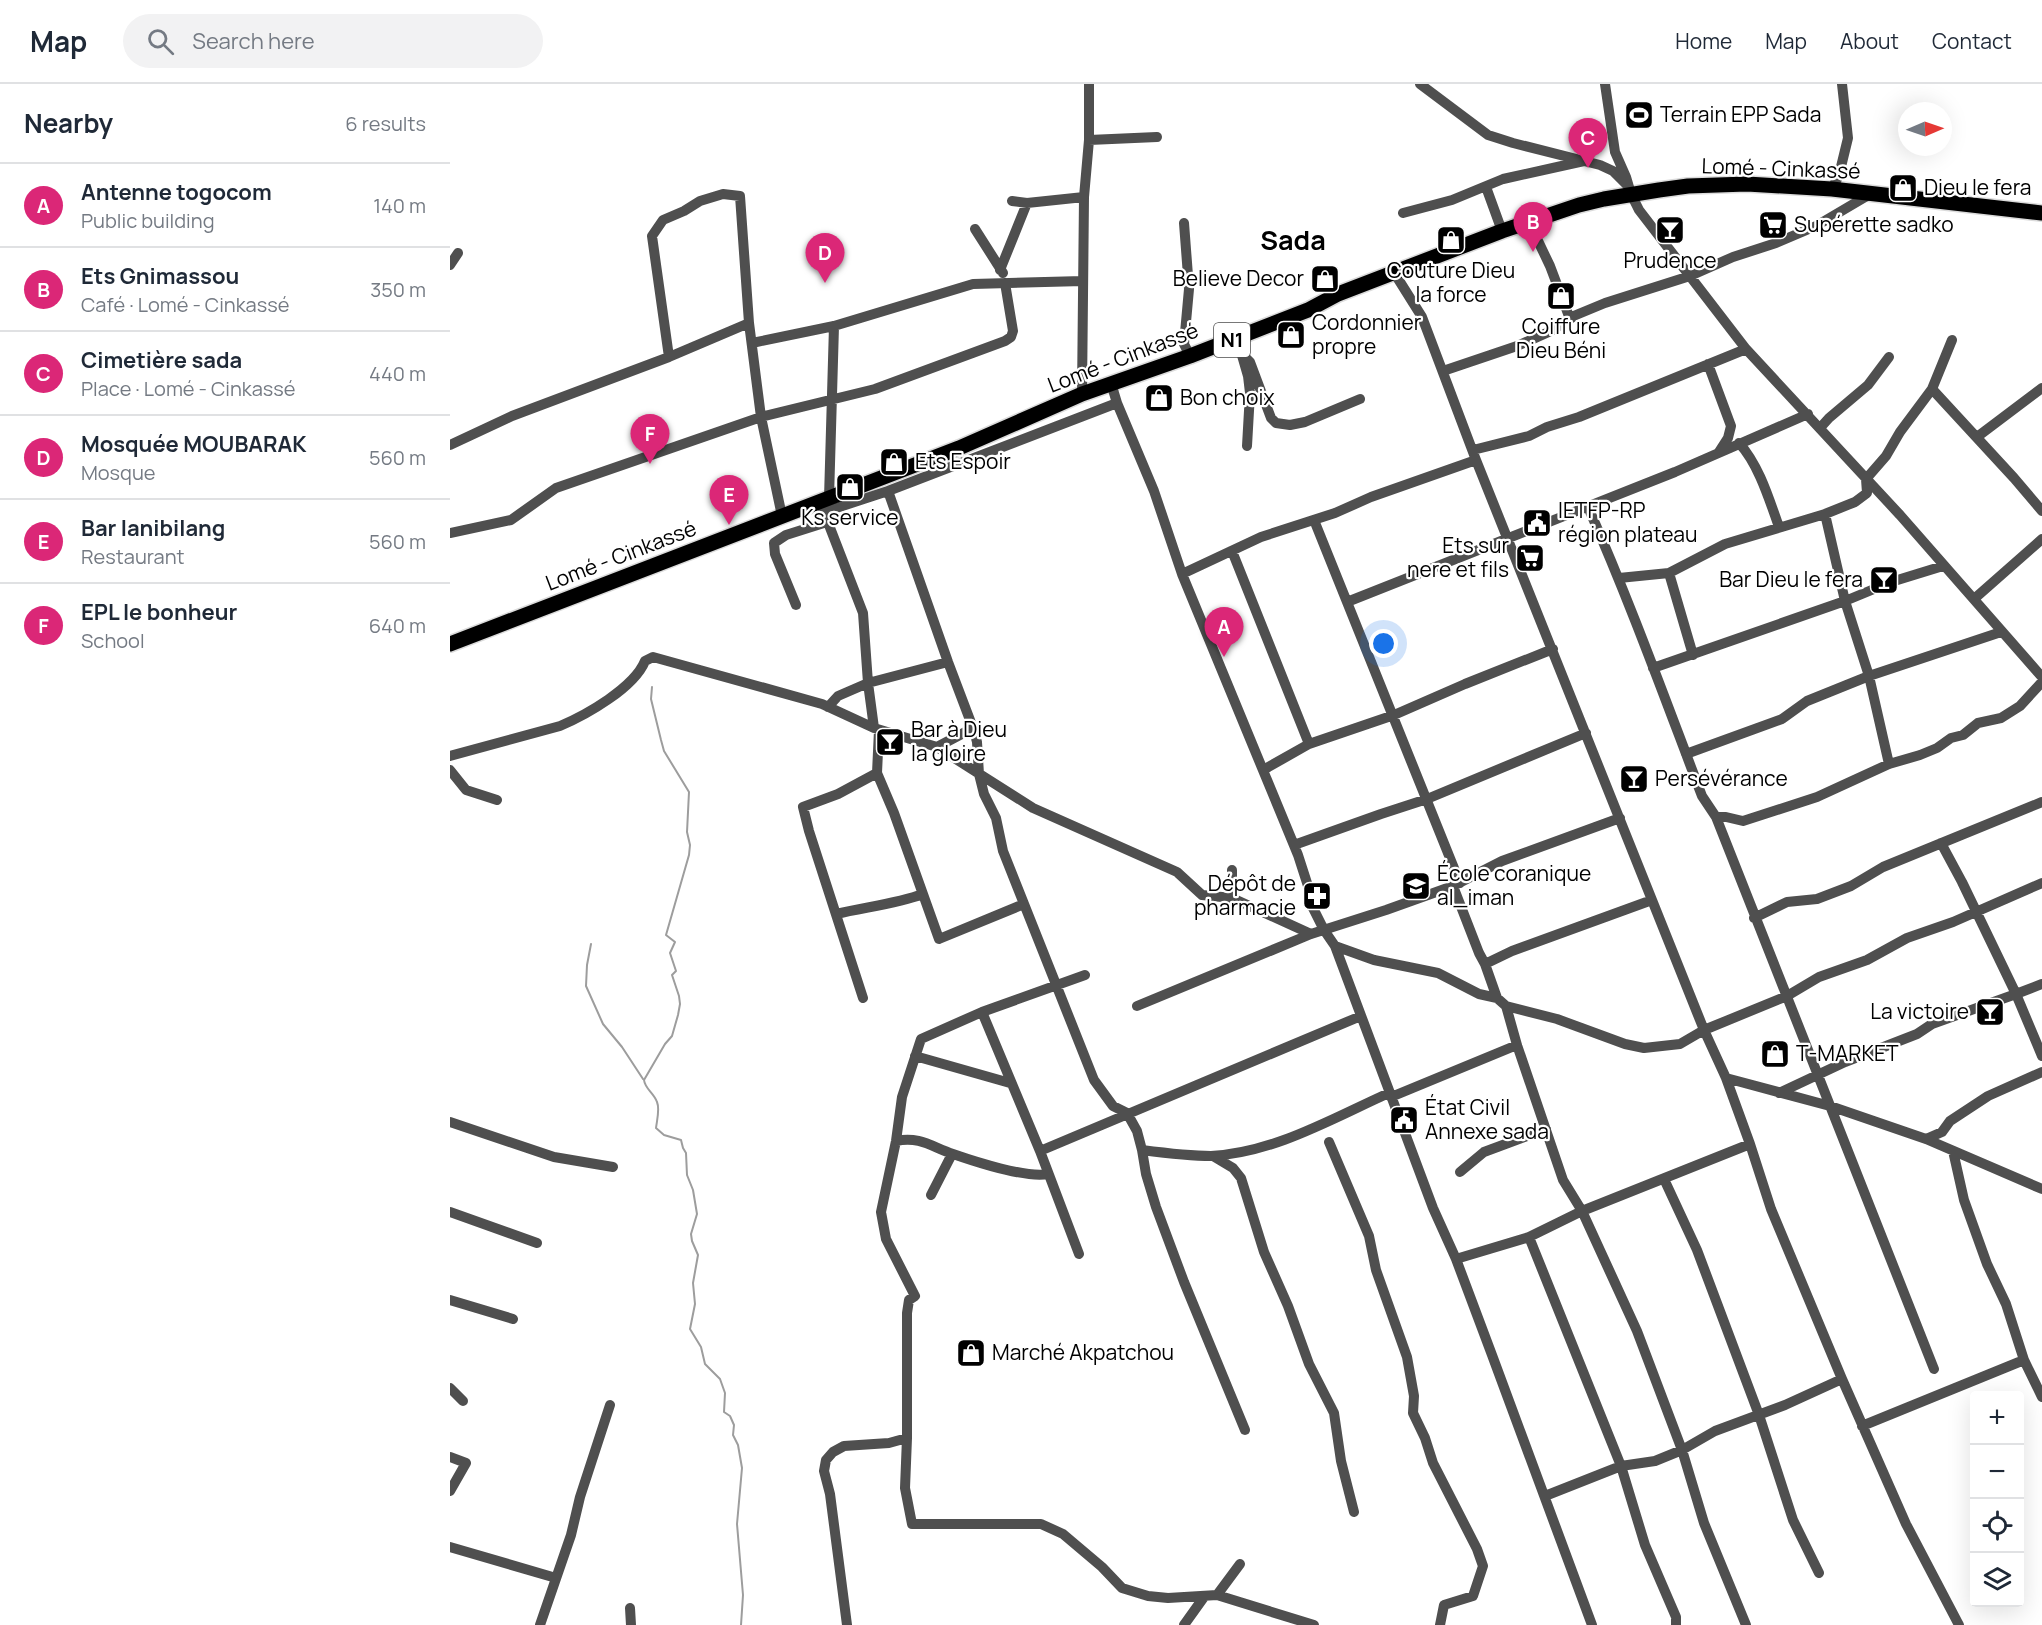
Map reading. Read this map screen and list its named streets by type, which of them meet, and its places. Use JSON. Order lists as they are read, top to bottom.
{
  "streets": {
    "highway": ["Lomé - Cinkassé", "N1"]
  },
  "districts": ["Sada"],
  "places": {
    "sports": ["Terrain EPP Sada"],
    "shop": [
      "Dieu le fera",
      "Couture Dieu la force",
      "Believe Decor",
      "Coiffure Dieu Béni",
      "Cordonnier propre",
      "Bon choix",
      "Ets Espoir",
      "Ks service",
      "T-MARKET",
      "Marché Akpatchou"
    ],
    "supermarket": ["Supérette sadko", "Ets sur nere et fils"],
    "bar": [
      "Prudence",
      "Bar Dieu le fera",
      "Bar à Dieu la gloire",
      "Persévérance",
      "La victoire"
    ],
    "public building": ["IETFP-RP région plateau", "État Civil Annexe sada"],
    "school or university": ["École coranique al_iman"],
    "pharmacy": ["Dépôt de pharmacie"]
  },
  "north": "right",
  "page": {
    "header": "Map",
    "search": "Search here",
    "nav": [
      "Home",
      "Map",
      "About",
      "Contact"
    ],
    "heading": ["Nearby", "6 results"],
    "pins": [
      "C",
      "B",
      "D",
      "F",
      "E",
      "A"
    ],
    "list": [
      {
        "mark": "A",
        "name": "Antenne togocom",
        "note": "Public building",
        "value": "140 m"
      },
      {
        "mark": "B",
        "name": "Ets Gnimassou",
        "note": "Café · Lomé - Cinkassé",
        "value": "350 m"
      },
      {
        "mark": "C",
        "name": "Cimetière sada",
        "note": "Place · Lomé - Cinkassé",
        "value": "440 m"
      },
      {
        "mark": "D",
        "name": "Mosquée MOUBARAK",
        "note": "Mosque",
        "value": "560 m"
      },
      {
        "mark": "E",
        "name": "Bar lanibilang",
        "note": "Restaurant",
        "value": "560 m"
      },
      {
        "mark": "F",
        "name": "EPL le bonheur",
        "note": "School",
        "value": "640 m"
      }
    ],
    "map_buttons": ["+", "−"]
  }
}
